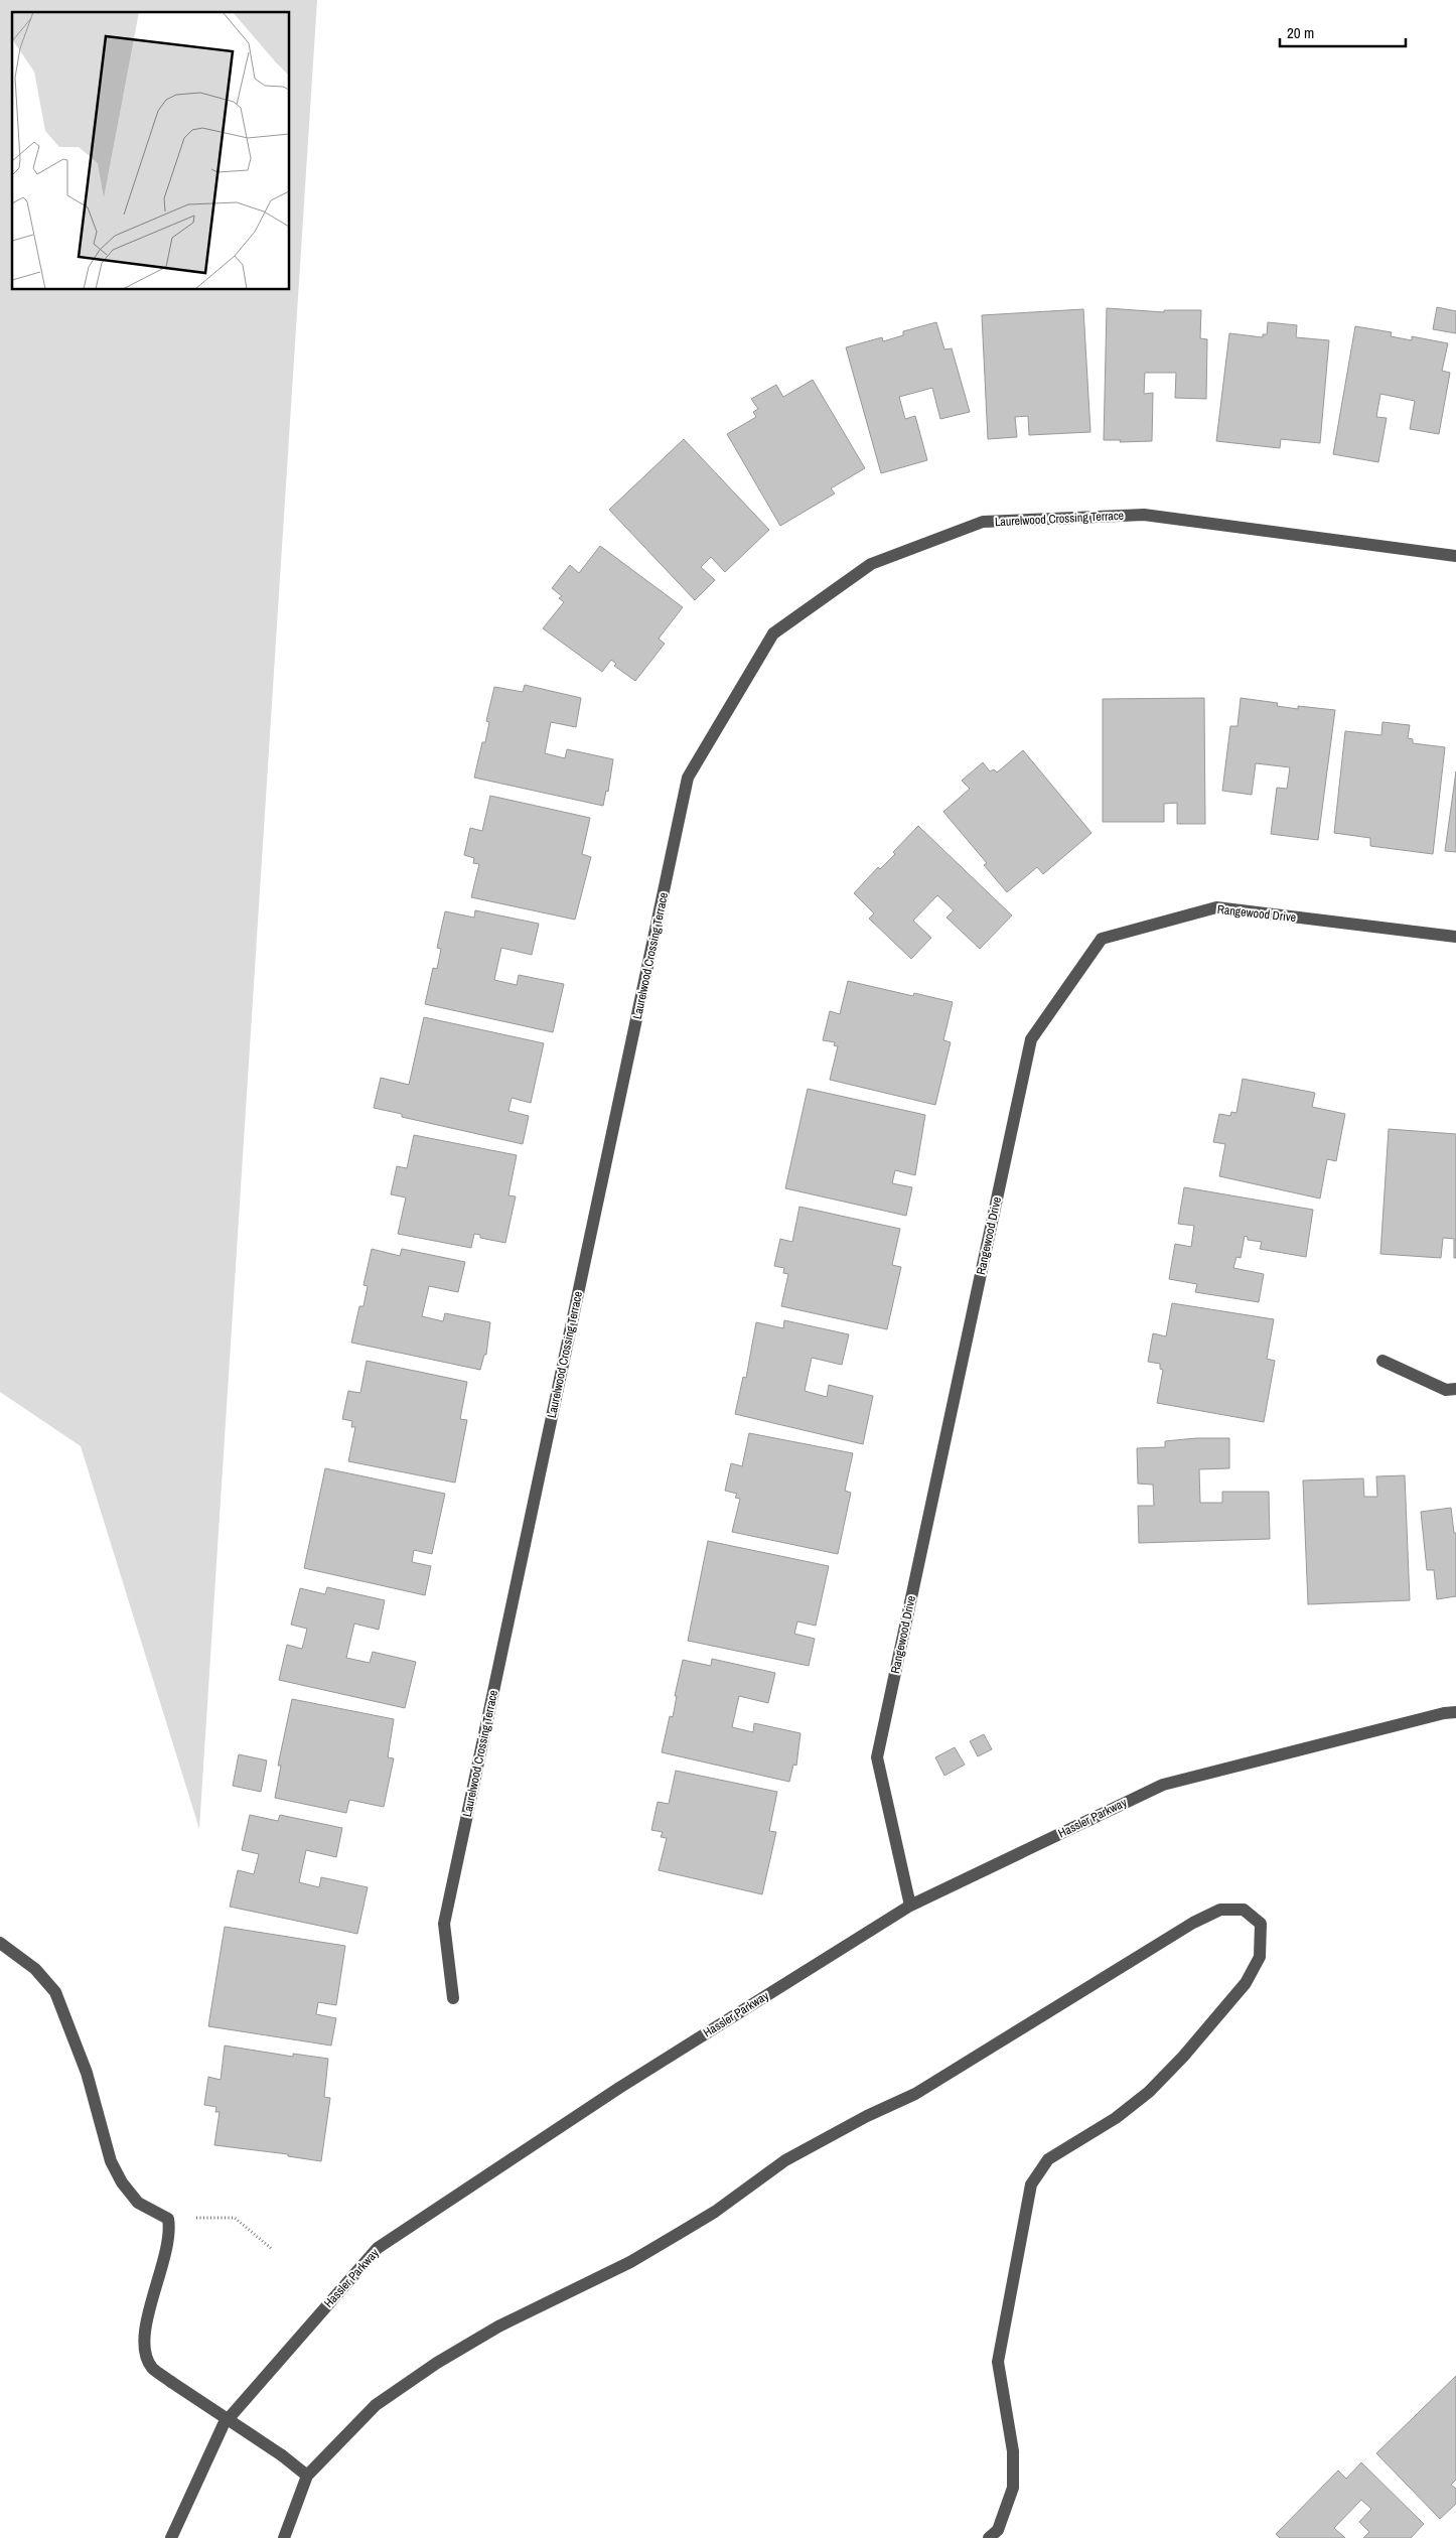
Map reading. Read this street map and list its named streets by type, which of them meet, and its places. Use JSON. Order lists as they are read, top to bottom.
{
  "streets": {
    "street": ["Laurelwood Crossing Terrace", "Rangewood Drive", "Hassler Parkway"]
  },
  "crossings": [
    ["Rangewood Drive", "Hassler Parkway"]
  ],
  "scale_bar": "20 m"
}
